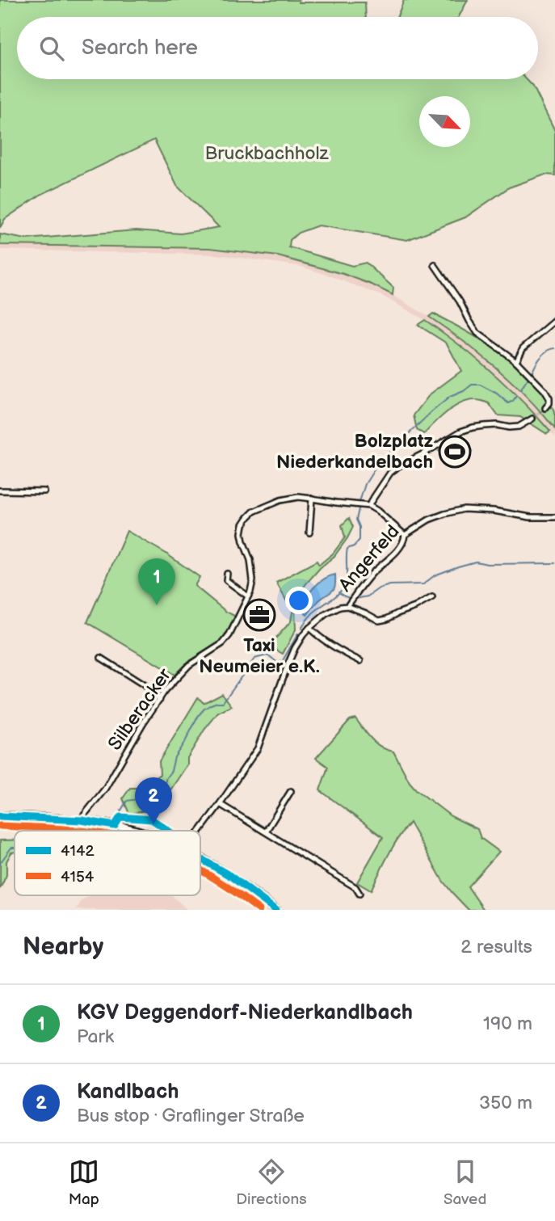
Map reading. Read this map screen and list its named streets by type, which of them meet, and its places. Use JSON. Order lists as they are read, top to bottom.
{
  "streets": {
    "street": ["Angerfeld", "Silberacker"]
  },
  "parks": ["Bruckbachholz"],
  "places": {
    "sports": ["Bolzplatz Niederkandelbach"],
    "office": ["Taxi Neumeier e.K."]
  },
  "lines": ["transit line 4142", "transit line 4154"],
  "legend": ["4142", "4154"],
  "north": "bottom right",
  "page": {
    "search": "Search here",
    "pins": ["1", "2"],
    "heading": ["Nearby", "2 results"],
    "list": [
      {
        "mark": "1",
        "name": "KGV Deggendorf-Niederkandlbach",
        "note": "Park",
        "value": "190 m"
      },
      {
        "mark": "2",
        "name": "Kandlbach",
        "note": "Bus stop · Graflinger Straße",
        "value": "350 m"
      }
    ],
    "nav": ["Map", "Directions", "Saved"]
  }
}
